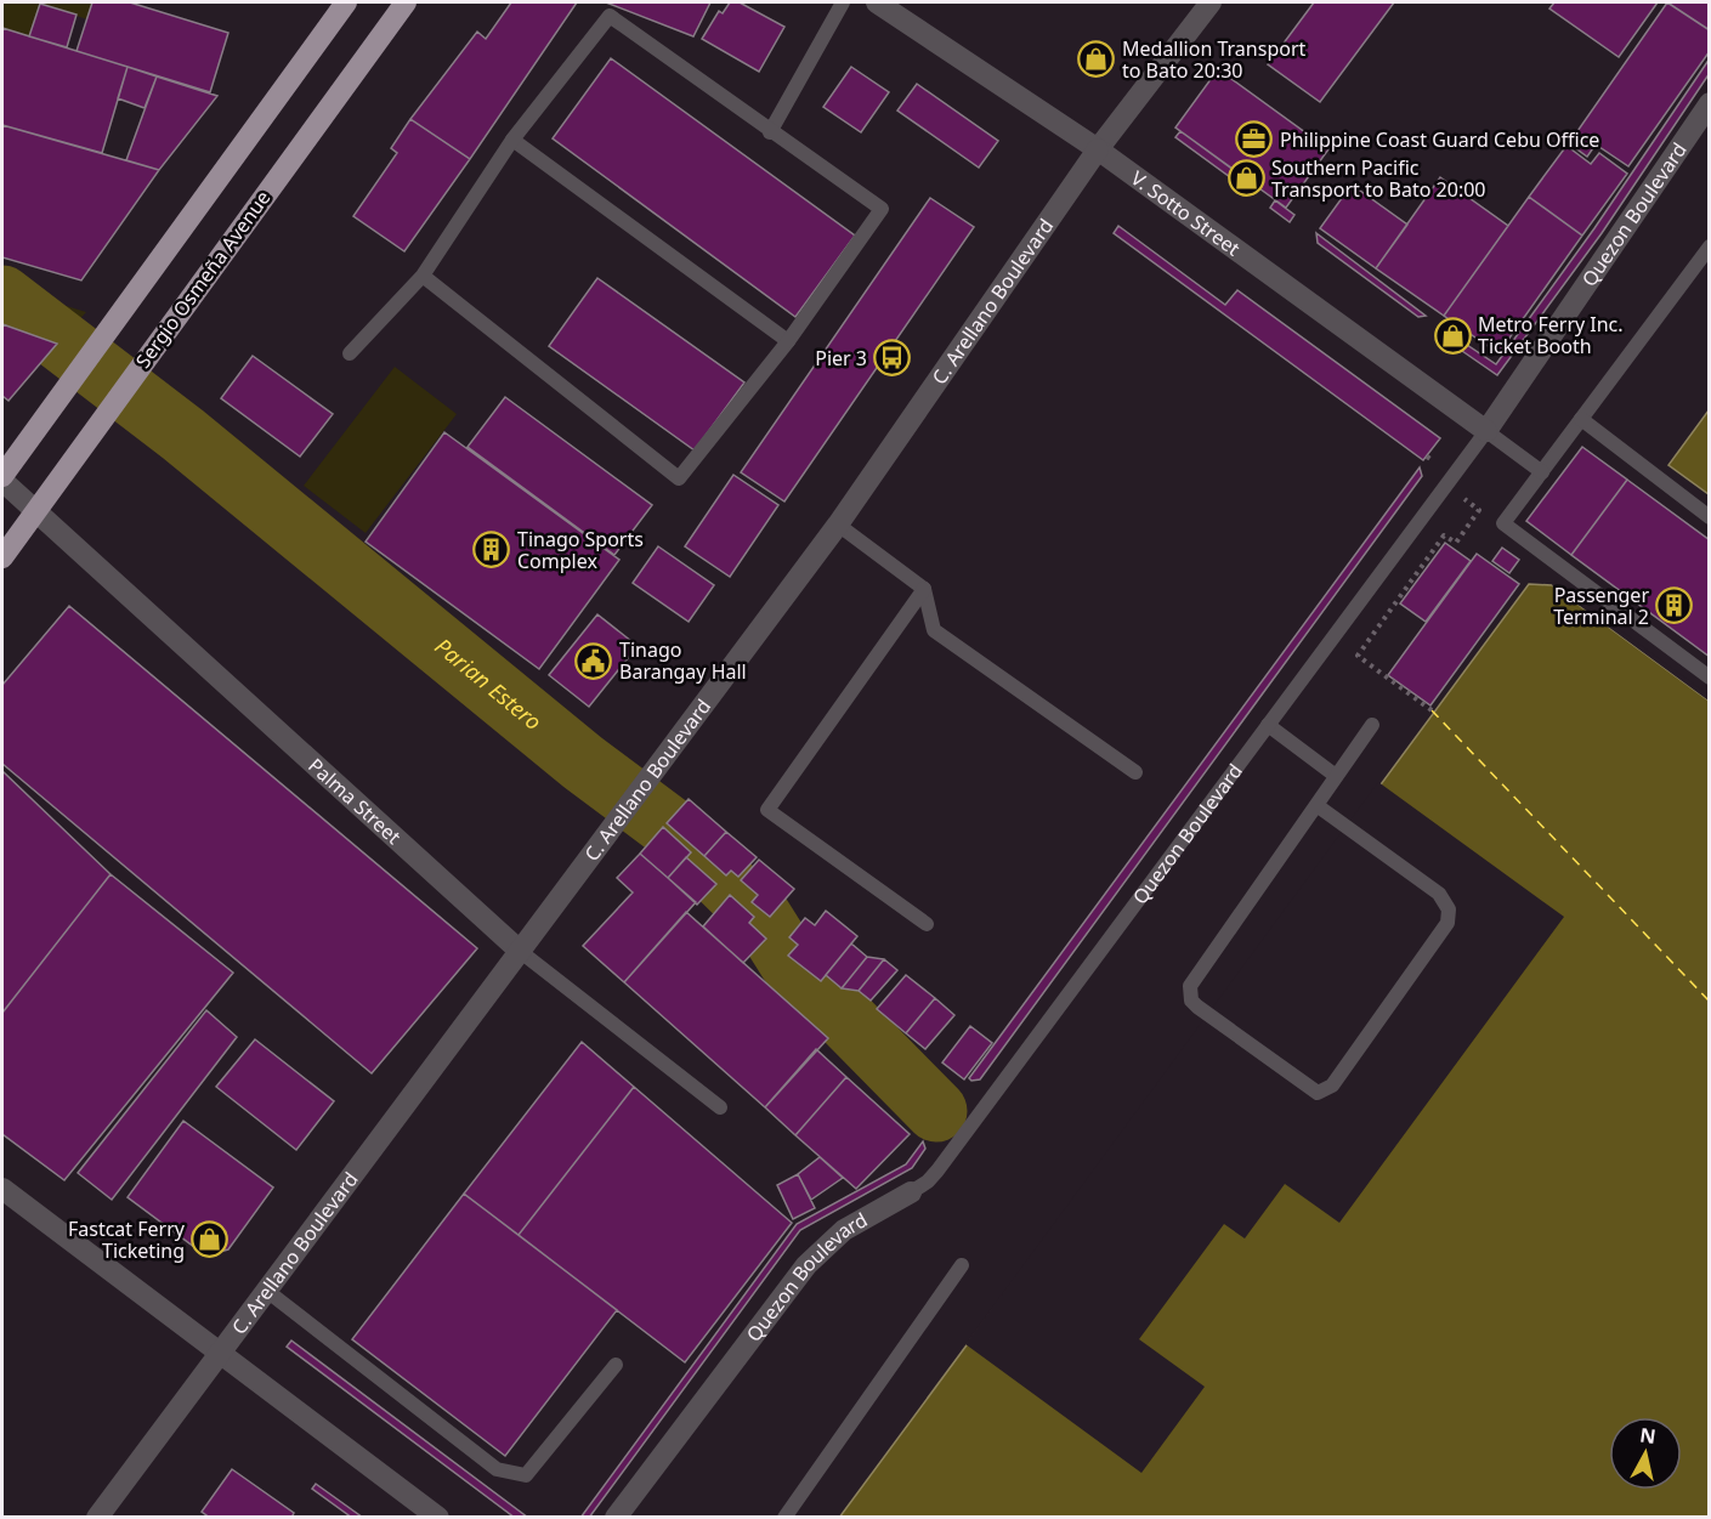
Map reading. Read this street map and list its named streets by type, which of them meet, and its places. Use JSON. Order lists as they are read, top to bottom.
{
  "streets": {
    "highway": ["Sergio Osmeña Avenue"],
    "street": [
      "V. Sotto Street",
      "Quezon Boulevard",
      "C. Arellano Boulevard",
      "Palma Street"
    ]
  },
  "crossings": [
    ["V. Sotto Street", "Quezon Boulevard"],
    ["V. Sotto Street", "C. Arellano Boulevard"],
    ["Sergio Osmeña Avenue", "Palma Street"],
    ["C. Arellano Boulevard", "Palma Street"]
  ],
  "water": ["Parian Estero"],
  "places": {
    "shop": [
      "Medallion Transport to Bato 20:30",
      "Southern Pacific Transport to Bato 20:00",
      "Metro Ferry Inc. Ticket Booth",
      "Fastcat Ferry Ticketing"
    ],
    "office": ["Philippine Coast Guard Cebu Office"],
    "bus stop": ["Pier 3"],
    "building": ["Tinago Sports Complex", "Passenger Terminal 2"],
    "public building": ["Tinago Barangay Hall"]
  },
  "north": "top"
}
